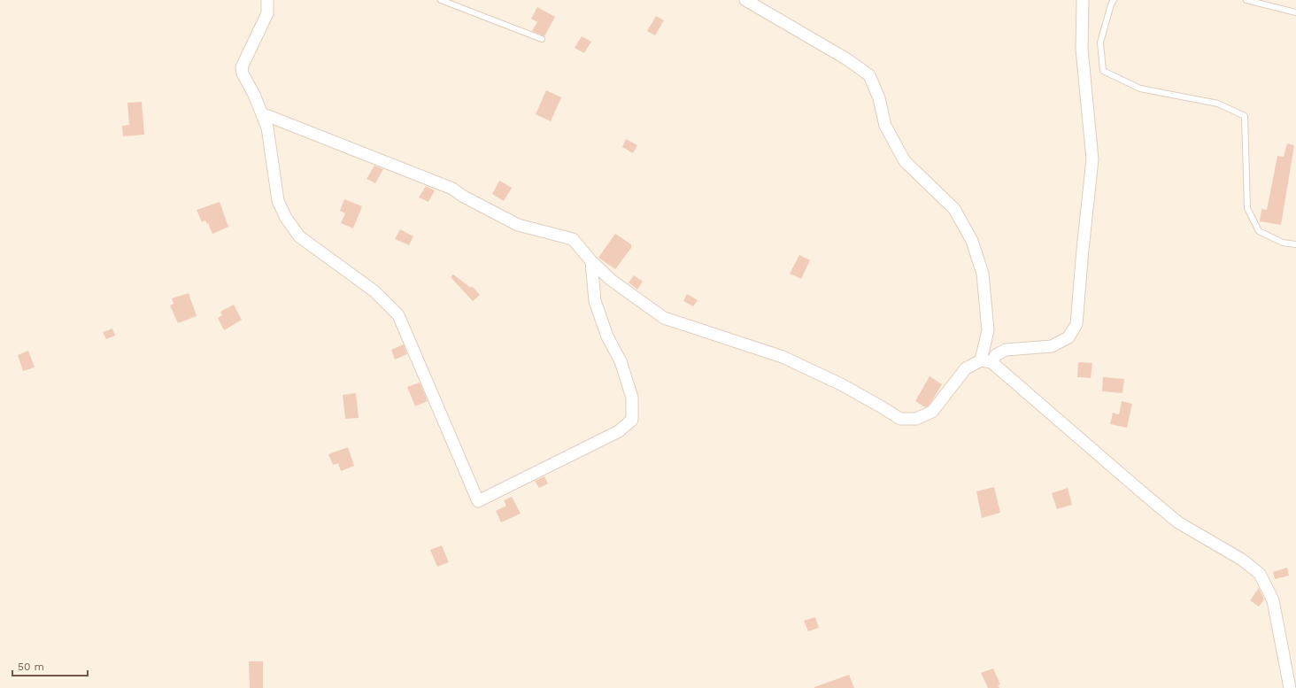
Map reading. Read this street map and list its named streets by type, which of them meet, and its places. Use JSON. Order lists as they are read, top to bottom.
{
  "scale_bar": "50 m"
}
